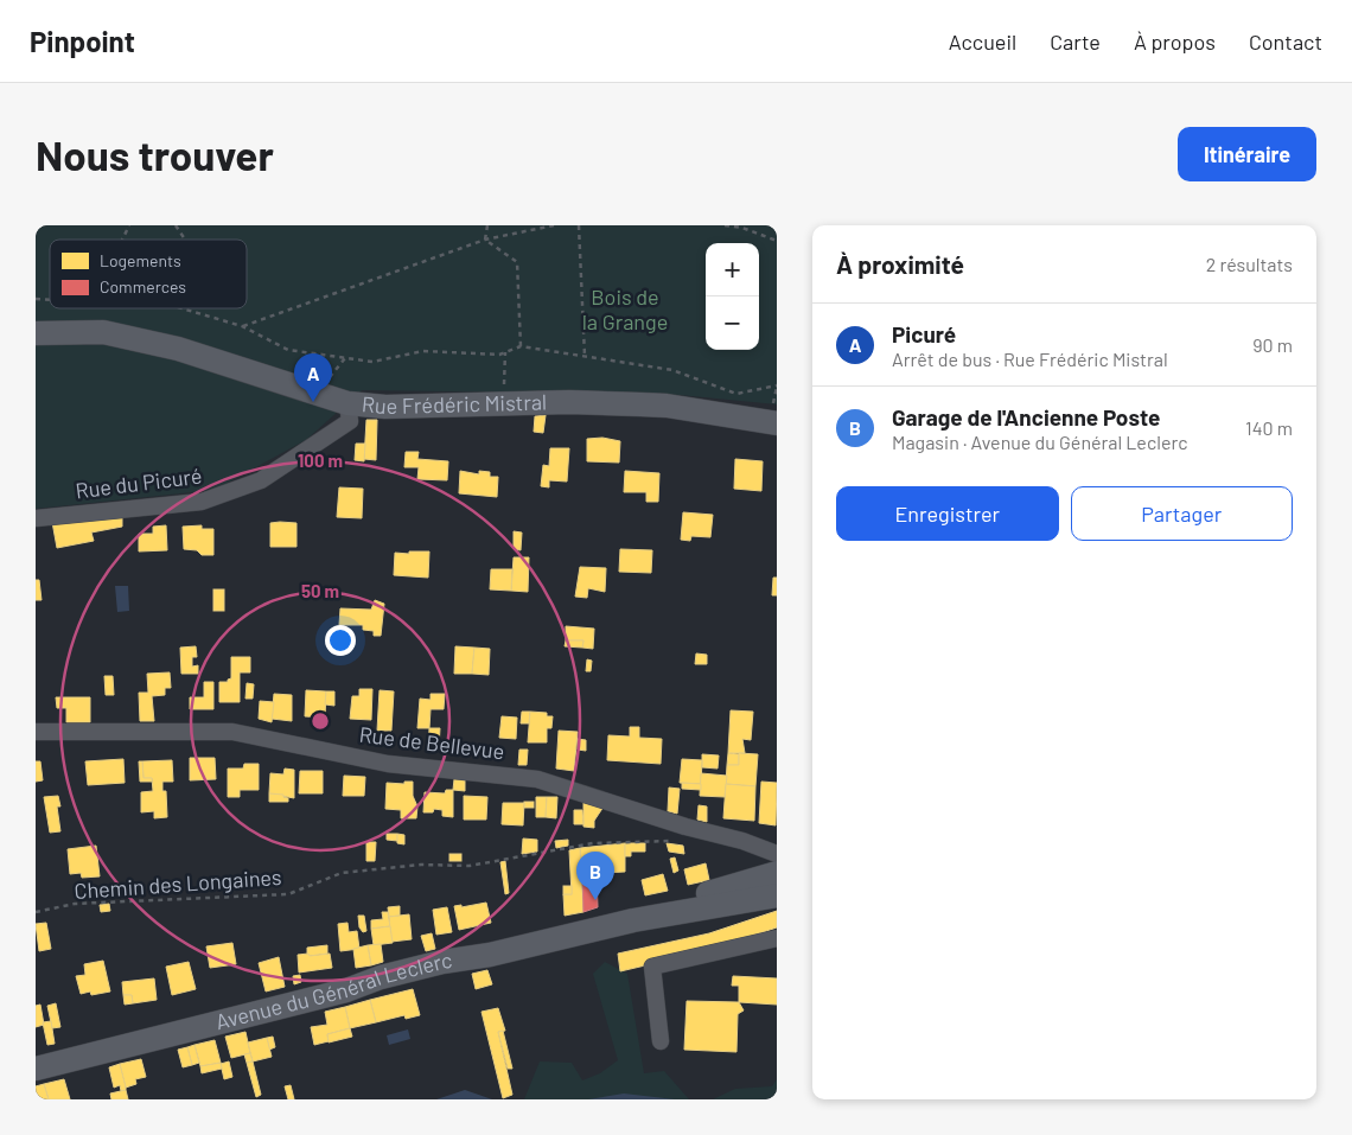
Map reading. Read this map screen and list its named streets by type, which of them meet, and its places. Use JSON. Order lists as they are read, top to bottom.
{
  "streets": {
    "street": [
      "Rue Frédéric Mistral",
      "Rue du Picuré",
      "Rue de Bellevue",
      "Avenue du Général Leclerc"
    ],
    "path": ["Chemin des Longaines"]
  },
  "crossings": [
    ["Rue Frédéric Mistral", "Rue du Picuré"]
  ],
  "parks": ["Bois de la Grange"],
  "legend": ["Logements", "Commerces"],
  "page": {
    "header": "Pinpoint",
    "nav": [
      "Accueil",
      "Carte",
      "À propos",
      "Contact"
    ],
    "buttons": [
      "Itinéraire",
      ["Enregistrer", "Partager"]
    ],
    "title": "Nous trouver",
    "heading": ["À proximité", "2 résultats"],
    "map_buttons": ["+", "−"],
    "list": [
      {
        "mark": "A",
        "name": "Picuré",
        "note": "Arrêt de bus · Rue Frédéric Mistral",
        "value": "90 m"
      },
      {
        "mark": "B",
        "name": "Garage de l'Ancienne Poste",
        "note": "Magasin · Avenue du Général Leclerc",
        "value": "140 m"
      }
    ],
    "pins": ["A", "B"]
  },
  "rings": ["100 m", "50 m"]
}
